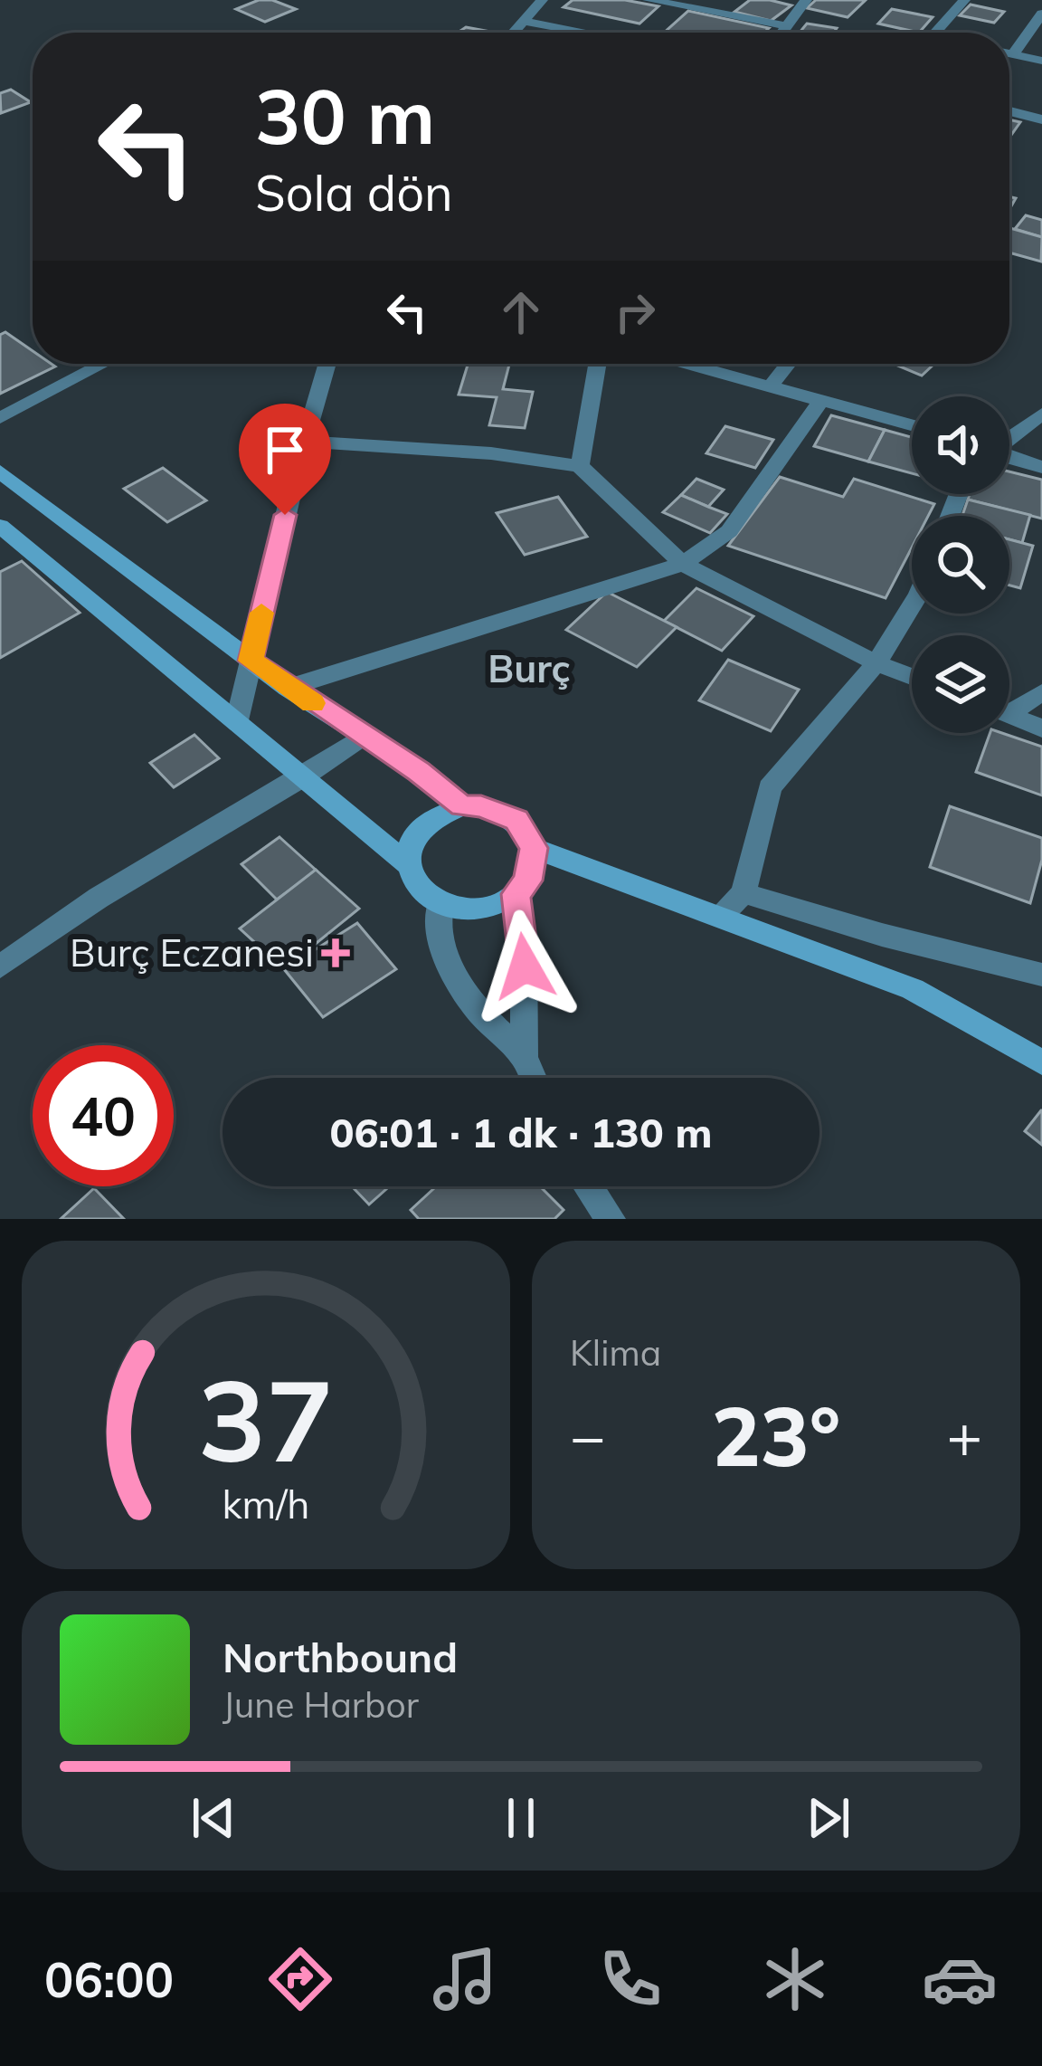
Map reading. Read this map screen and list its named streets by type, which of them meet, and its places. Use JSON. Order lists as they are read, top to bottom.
{
  "districts": ["Burç"],
  "places": {
    "health": ["Burç Eczanesi"]
  },
  "page": {
    "turn": ["30 m", "Sola dön"],
    "limit": "40",
    "trip": "06:01 · 1 dk · 130 m",
    "tile": "Klima",
    "heat": ["−", "23°", "+"],
    "song": ["Northbound", "June Harbor"],
    "tabs": "06:00",
    "gauge": ["37", "km/h"]
  }
}
